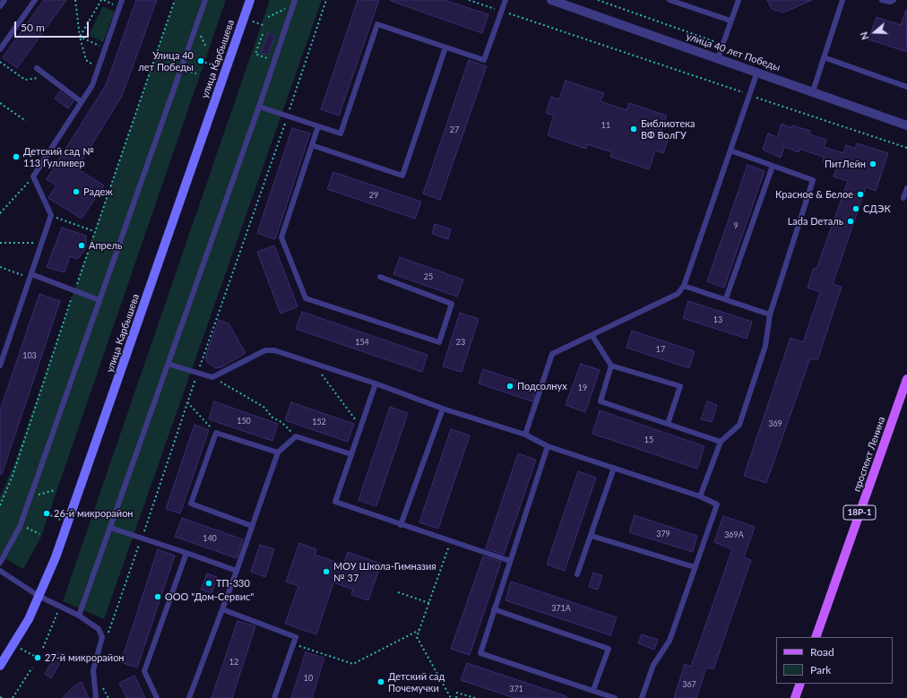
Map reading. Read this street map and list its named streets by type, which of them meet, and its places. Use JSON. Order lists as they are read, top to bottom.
{
  "streets": {
    "main road": ["проспект Ленина", "18Р-1"],
    "street": ["улица 40 лет Победы", "улица Карбышева"]
  },
  "places": [
    "Улица 40 лет Победы",
    "Библиотека ВФ ВолГУ",
    "Детский сад № 113 Гулливер",
    "ПитЛейн",
    "Радеж",
    "Красное & Белое",
    "СДЭК",
    "Lada Dеталь",
    "Апрель",
    "Подсолнух",
    "26-й микрорайон",
    "МОУ Школа-Гимназия № 37",
    "ТП-330",
    "ООО \"Дом-Сервис\"",
    "27-й микрорайон",
    "Детский сад Почемучки"
  ],
  "house_numbers": [
    "11",
    "27",
    "29",
    "9",
    "25",
    "13",
    "154",
    "23",
    "17",
    "103",
    "19",
    "150",
    "152",
    "369",
    "15",
    "379",
    "369А",
    "140",
    "371А",
    "12",
    "10",
    "367",
    "371"
  ],
  "legend": ["Road", "Park"],
  "scale_bar": "50 m",
  "north": "left"
}
